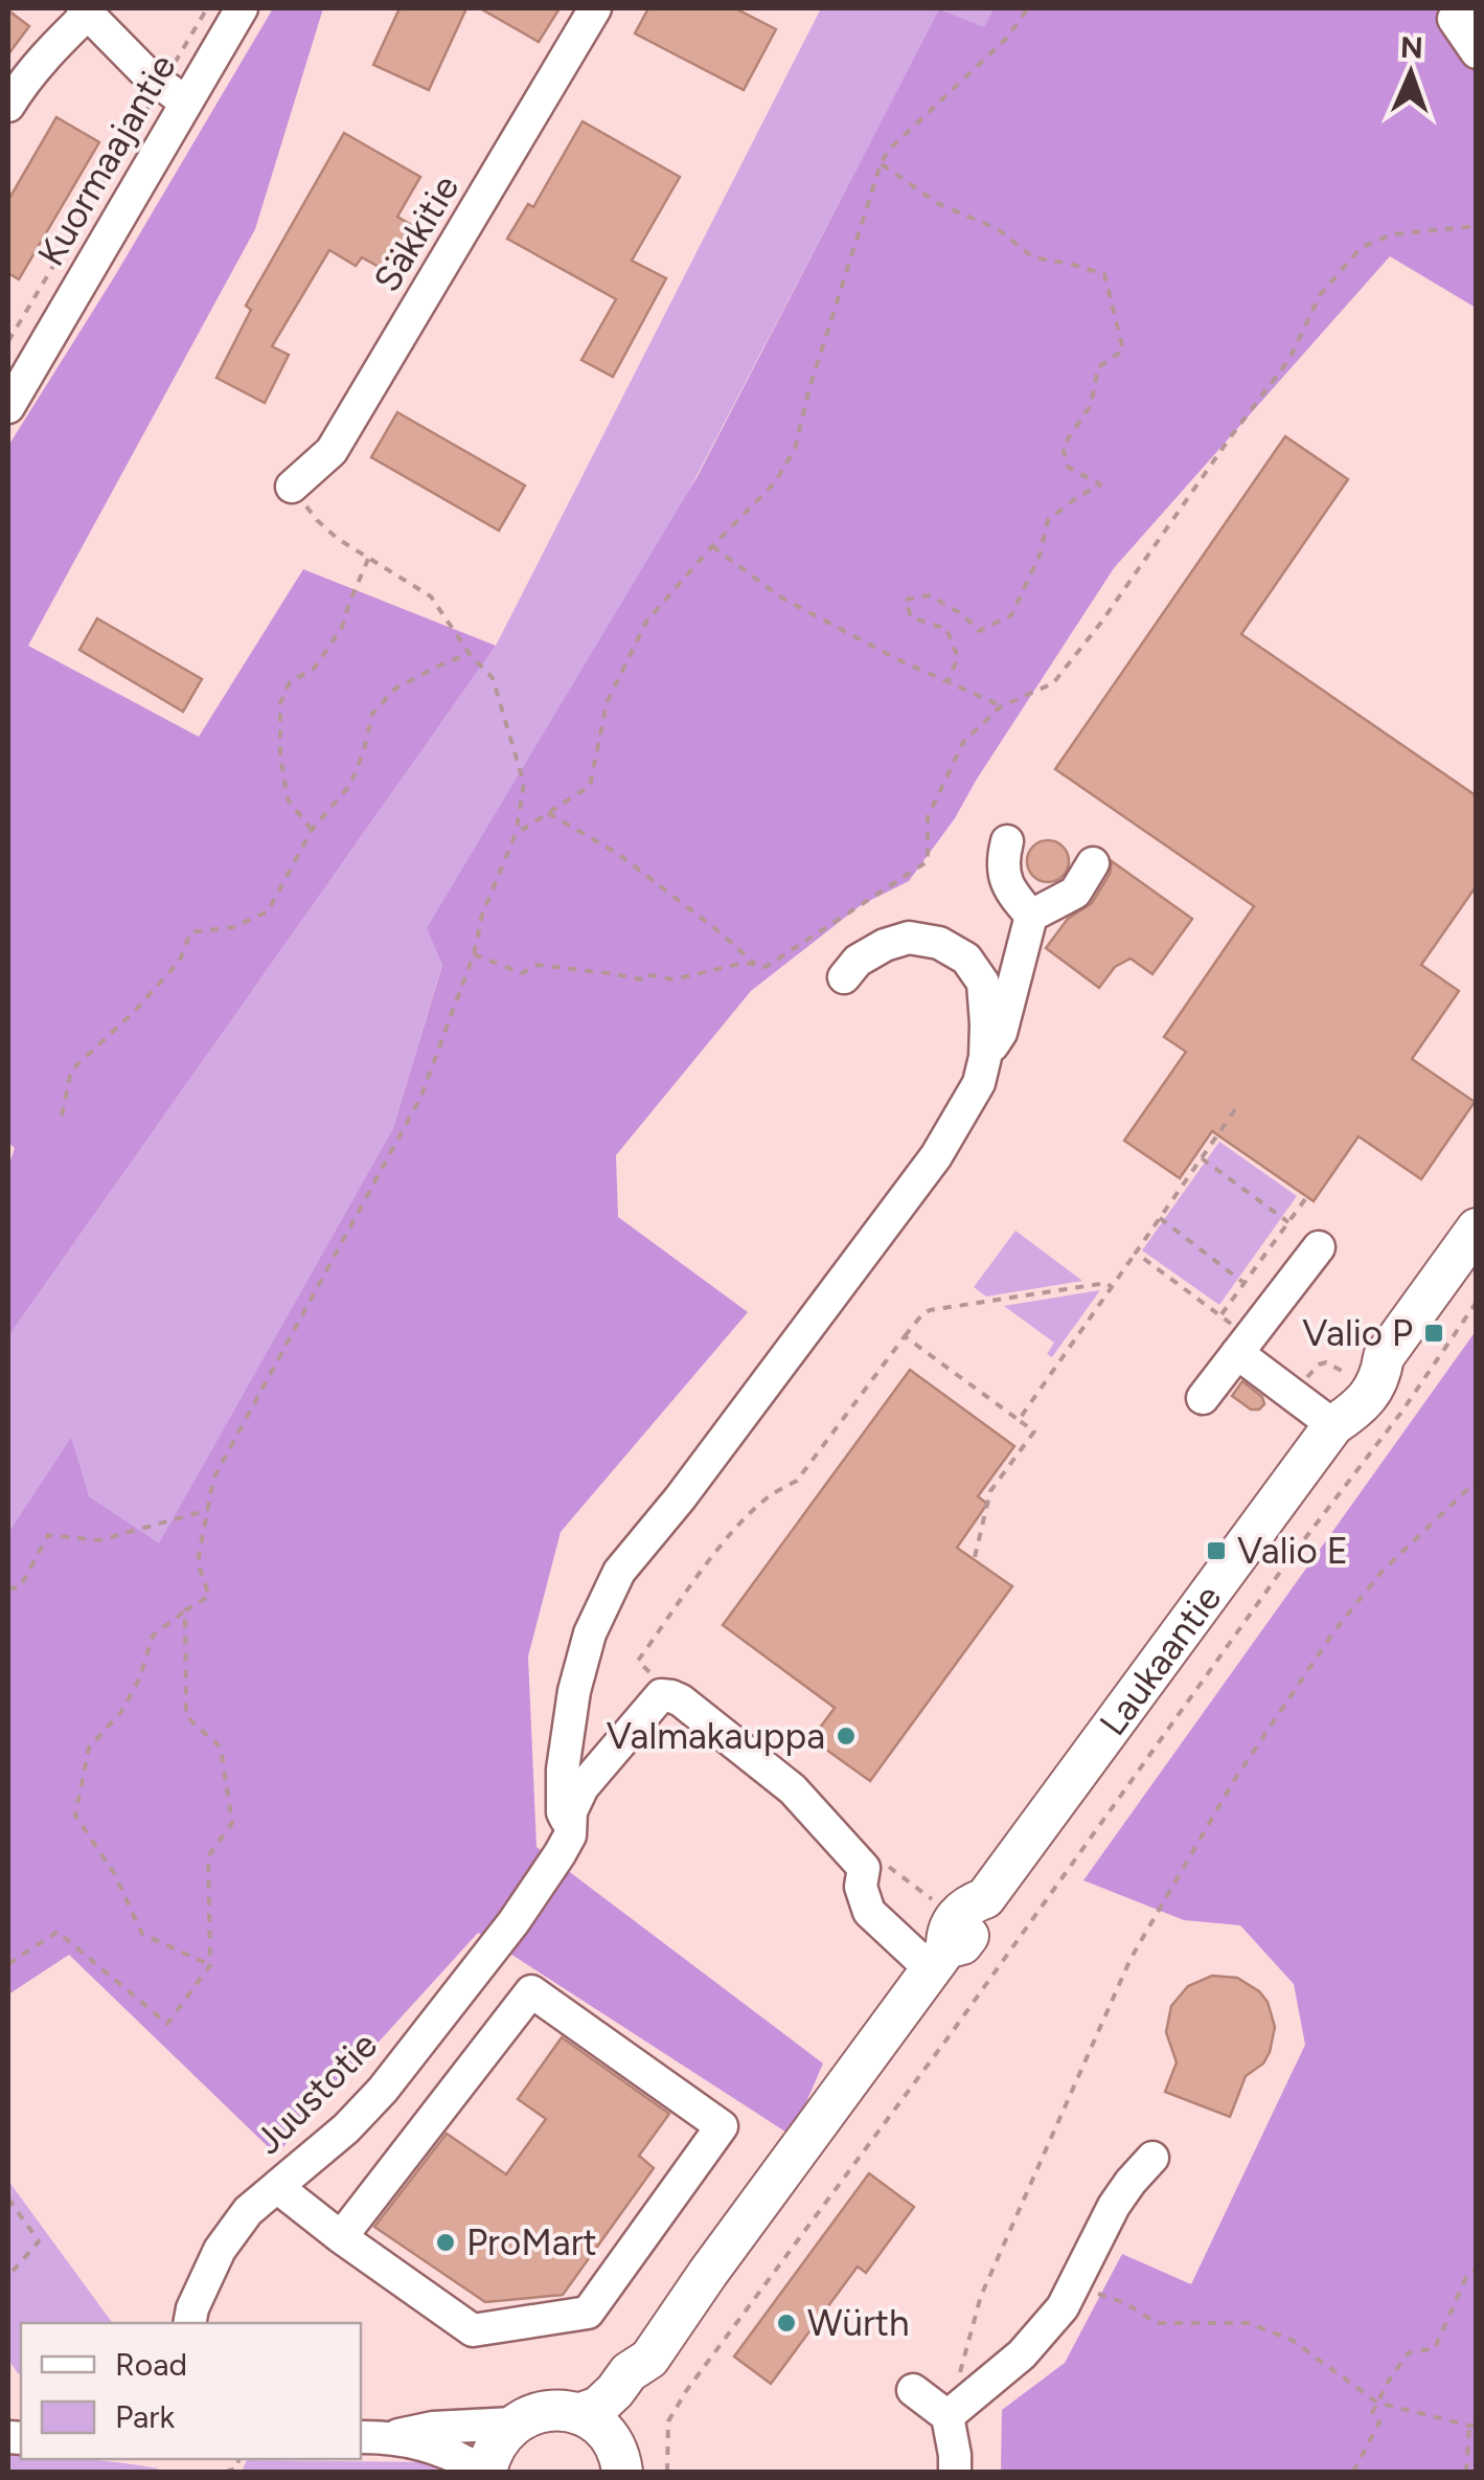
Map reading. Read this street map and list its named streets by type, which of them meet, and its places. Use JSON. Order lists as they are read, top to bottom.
{
  "streets": {
    "main road": ["Laukaantie"],
    "street": ["Kuormaajantie", "Säkkitie", "Juustotie"]
  },
  "places": {
    "transit": ["Valio P", "Valio E"],
    "other": ["Valmakauppa", "ProMart", "Würth"]
  },
  "legend": ["Road", "Park"],
  "north": "top"
}
